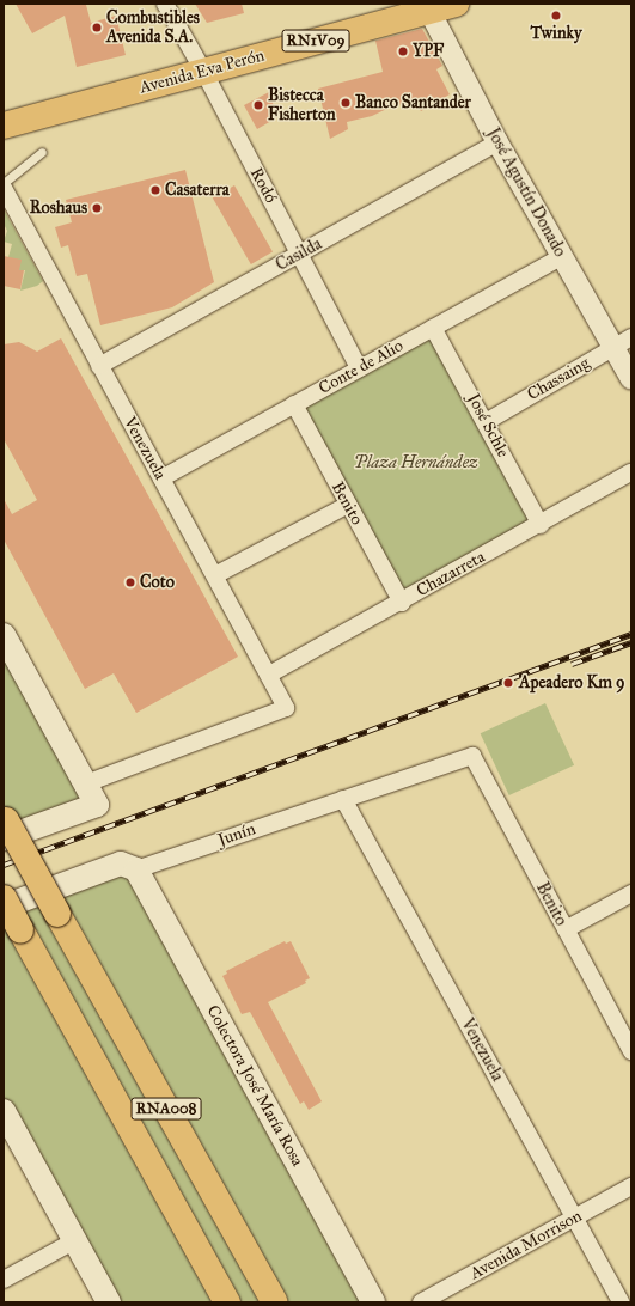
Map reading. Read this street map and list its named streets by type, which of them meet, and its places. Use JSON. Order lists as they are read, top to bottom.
{
  "streets": {
    "main road": [
      "RN1V09",
      "Avenida Eva Perón",
      "Junín",
      "Colectora José María Rosa",
      "RNA008"
    ],
    "street": [
      "Rodó",
      "José Agustín Donado",
      "Casilda",
      "Conte de Alio",
      "Chassaing",
      "José Schle",
      "Venezuela",
      "Benito",
      "Chazarreta",
      "Avenida Morrison"
    ]
  },
  "crossings": [
    ["Avenida Eva Perón", "Rodó"],
    ["Avenida Eva Perón", "José Agustín Donado"],
    ["Rodó", "Casilda"],
    ["Rodó", "Conte de Alio"],
    ["José Agustín Donado", "Casilda"],
    ["José Agustín Donado", "Conte de Alio"],
    ["José Agustín Donado", "Chassaing"],
    ["Casilda", "Venezuela"],
    ["Conte de Alio", "José Schle"],
    ["Conte de Alio", "Venezuela"],
    ["Conte de Alio", "Benito"],
    ["Chassaing", "José Schle"],
    ["José Schle", "Chazarreta"],
    ["Venezuela", "Chazarreta"],
    ["Venezuela", "Junín"],
    ["Venezuela", "Avenida Morrison"],
    ["Benito", "Chazarreta"],
    ["Benito", "Junín"],
    ["Junín", "Colectora José María Rosa"]
  ],
  "parks": ["Plaza Hernández"],
  "places": [
    "Twinky",
    "Combustibles Avenida S.A.",
    "YPF",
    "Banco Santander",
    "Bistecca Fisherton",
    "Casaterra",
    "Roshaus",
    "Coto",
    "Apeadero Km 9"
  ]
}
